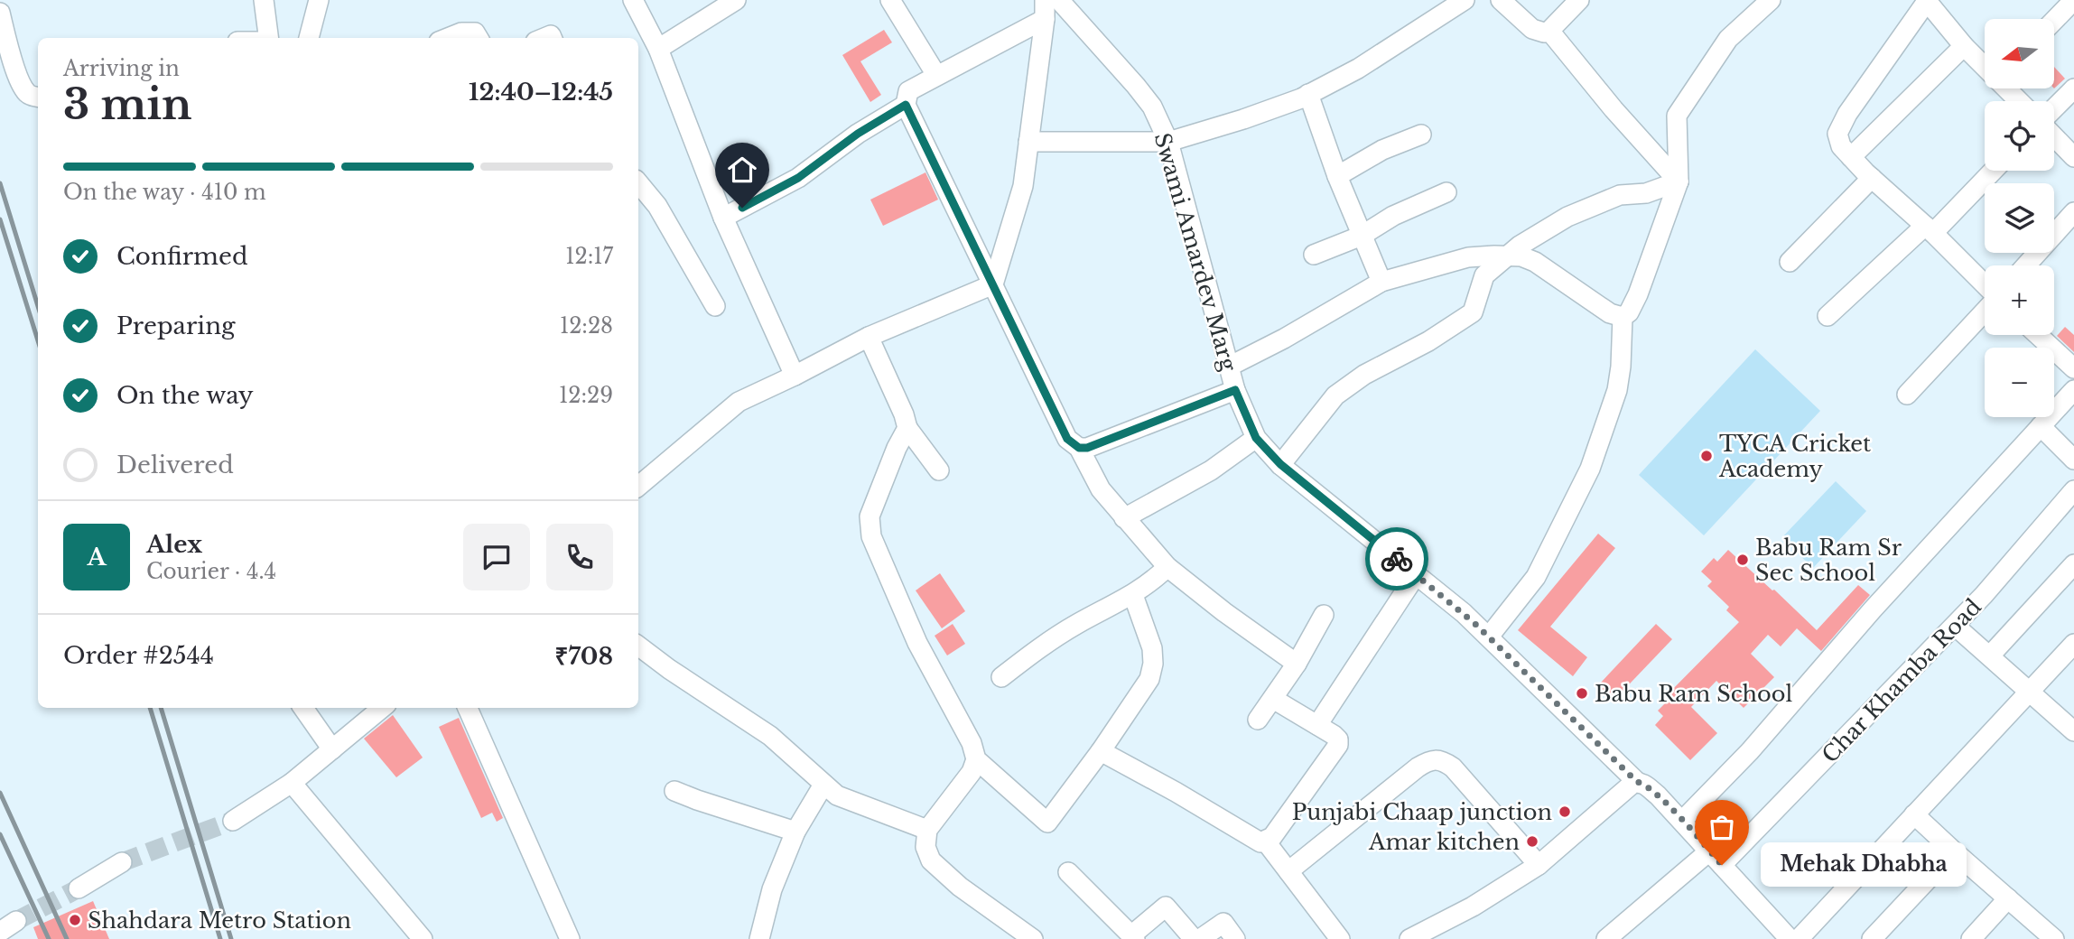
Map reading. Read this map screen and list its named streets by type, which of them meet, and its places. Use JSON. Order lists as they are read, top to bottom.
{
  "streets": {
    "street": ["Swami Amardev Marg", "Char Khamba Road"]
  },
  "crossings": [
    ["Swami Amardev Marg", "Char Khamba Road"]
  ],
  "places": [
    "TYCA Cricket Academy",
    "Babu Ram Sr Sec School",
    "Babu Ram School",
    "Punjabi Chaap junction",
    "Amar kitchen",
    "Mehak Dhabha",
    "Shahdara Metro Station"
  ],
  "north": "left",
  "page": {
    "map_buttons": ["+", "−"],
    "heading": ["3 min", "Arriving in", "12:40–12:45"],
    "panel": [
      "Alex",
      "Courier · 4.4",
      "Order #2544",
      "₹708"
    ],
    "bar": "On the way · 410 m",
    "list": [
      ["Confirmed", "12:17"],
      ["Preparing", "12:28"],
      ["On the way", "12:29"],
      "Delivered"
    ],
    "round": "A",
    "bubble": "Mehak Dhabha"
  }
}
